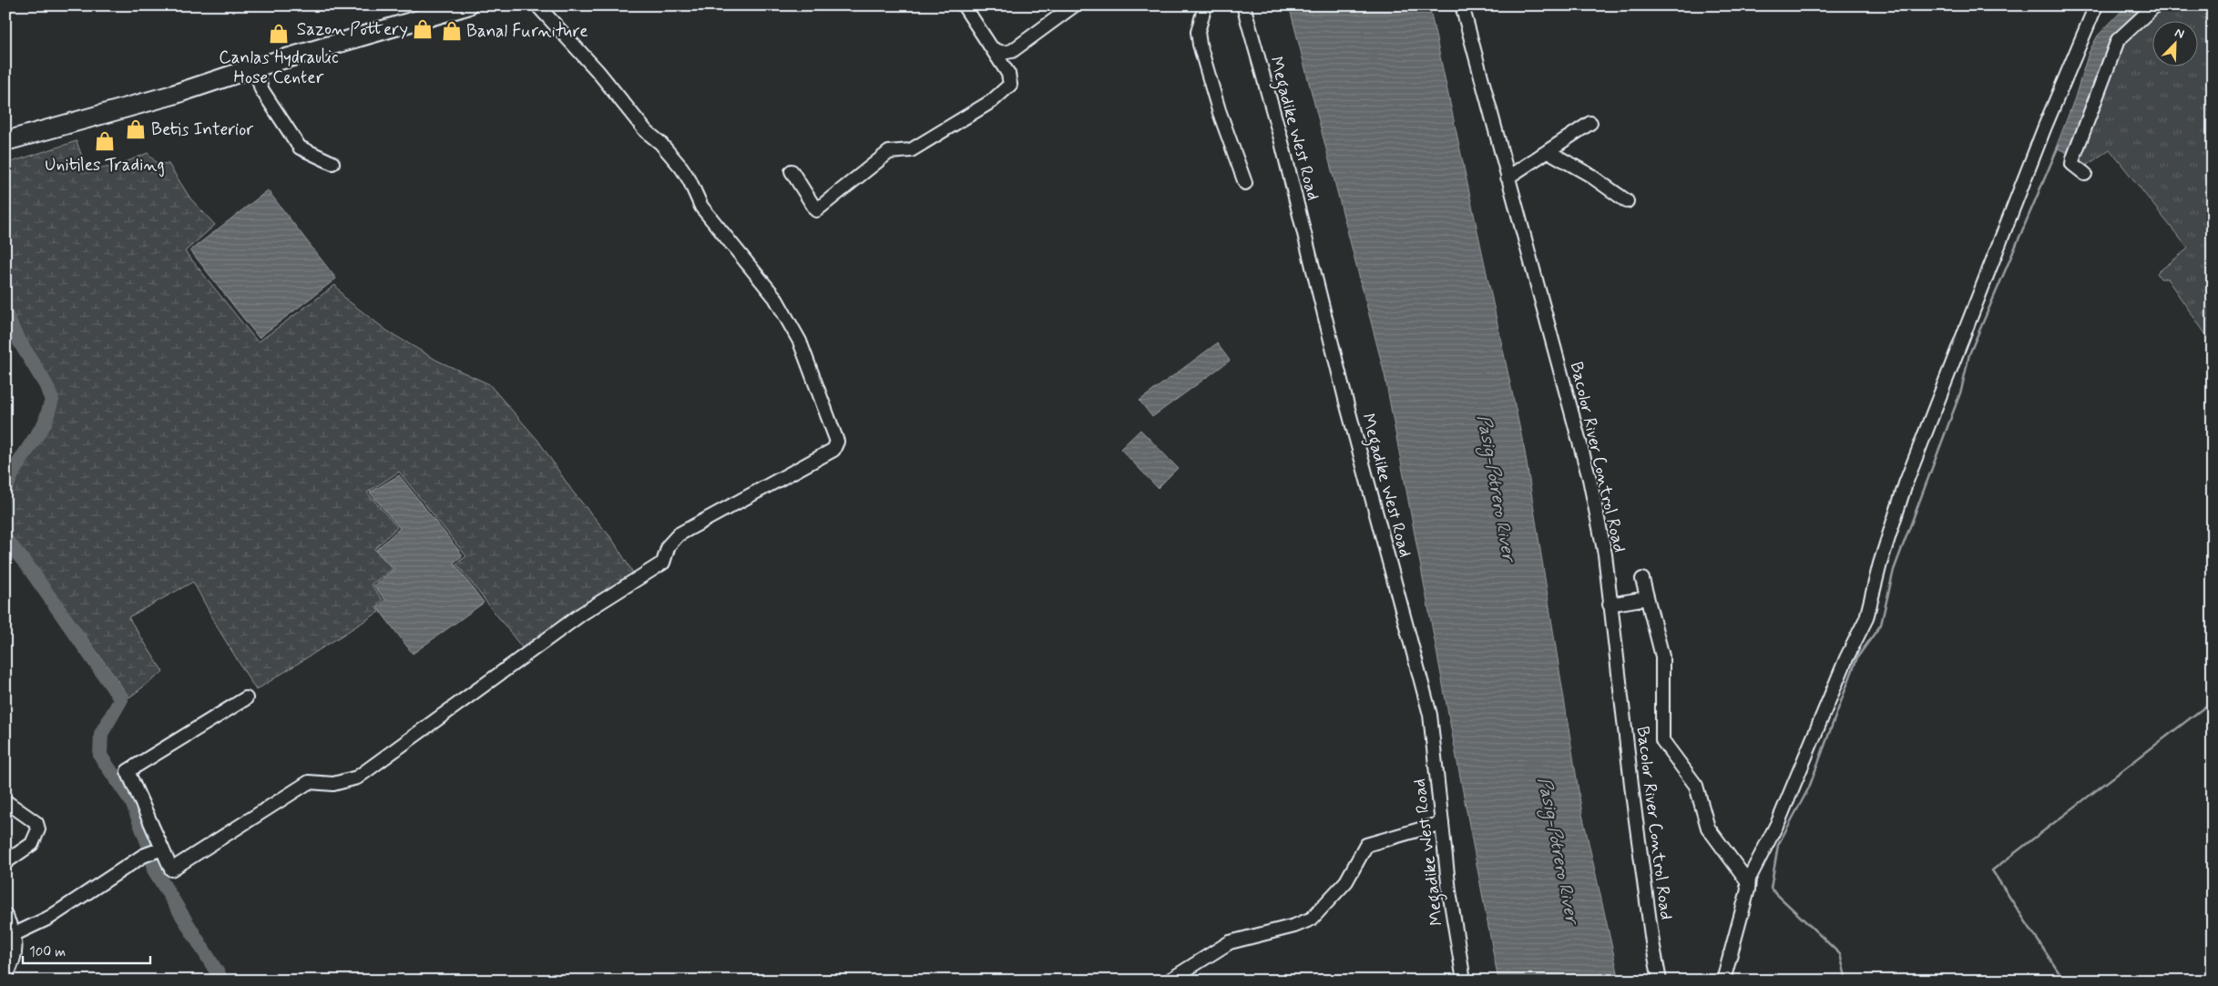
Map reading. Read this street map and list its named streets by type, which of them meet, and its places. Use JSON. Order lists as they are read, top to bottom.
{
  "streets": {
    "street": ["Megadike West Road", "Bacolor River Control Road"]
  },
  "water": ["Pasig-Potrero River"],
  "places": {
    "shop": [
      "Sazon Pottery",
      "Banal Furniture",
      "Canlas Hydraulic Hose Center",
      "Betis Interior",
      "Unitiles Trading"
    ]
  },
  "scale_bar": "100 m",
  "north": "top right"
}
